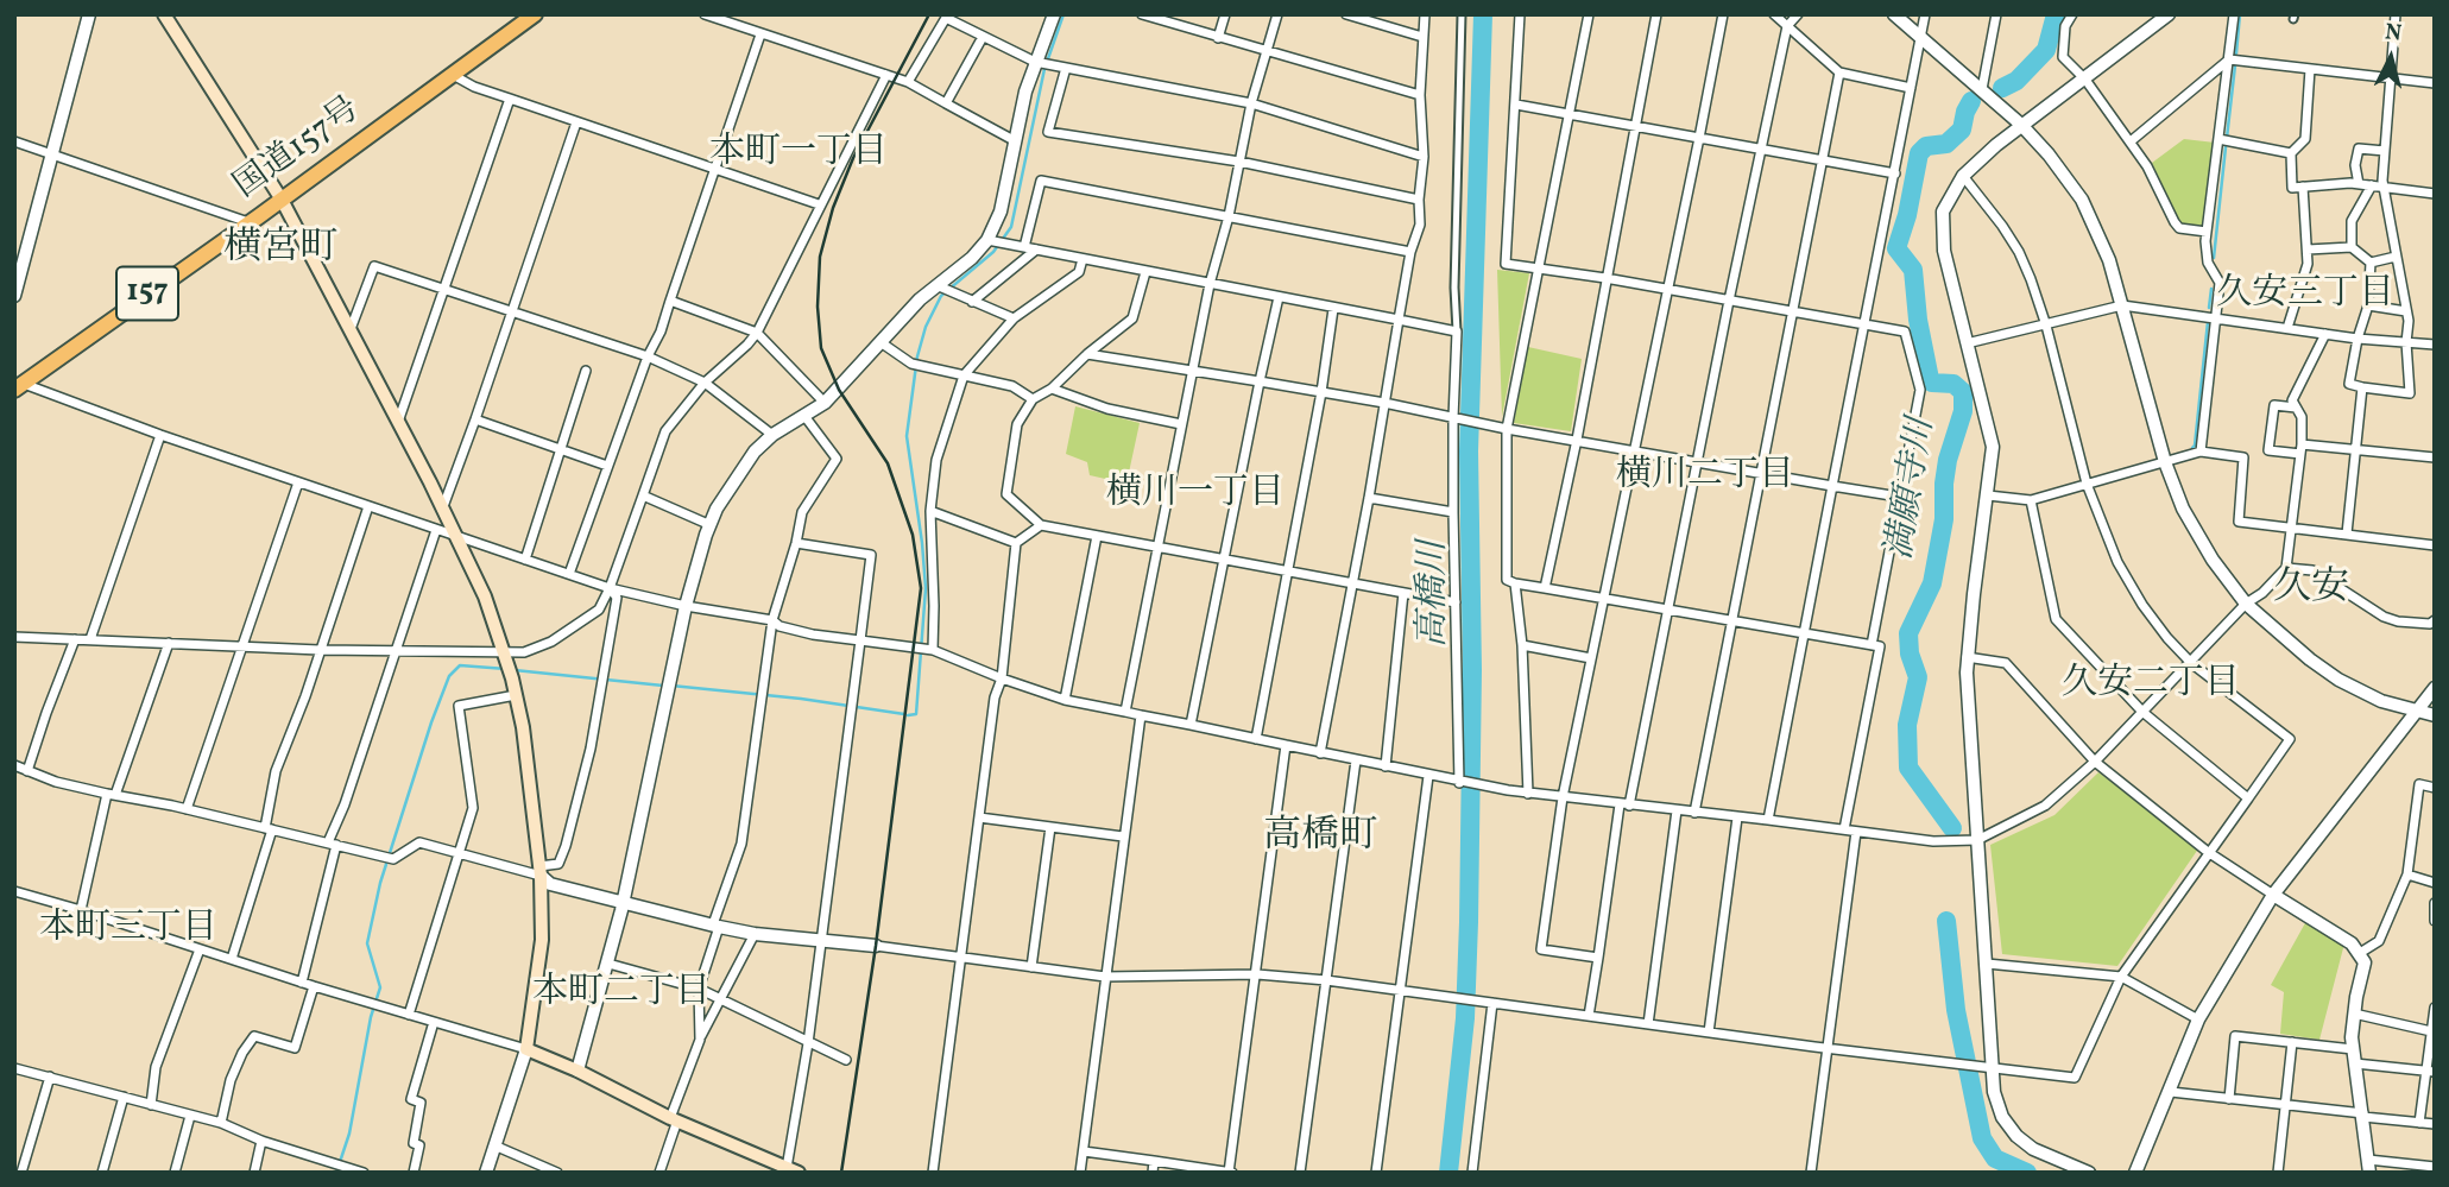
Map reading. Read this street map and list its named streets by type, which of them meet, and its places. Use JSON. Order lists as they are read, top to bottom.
{
  "streets": {
    "highway": ["国道157号", "157"]
  },
  "districts": [
    "本町一丁目",
    "横宮町",
    "久安三丁目",
    "横川二丁目",
    "横川一丁目",
    "久安",
    "久安二丁目",
    "高橋町",
    "本町三丁目",
    "本町二丁目"
  ],
  "water": ["満願寺川", "高橋川"],
  "north": "top"
}
